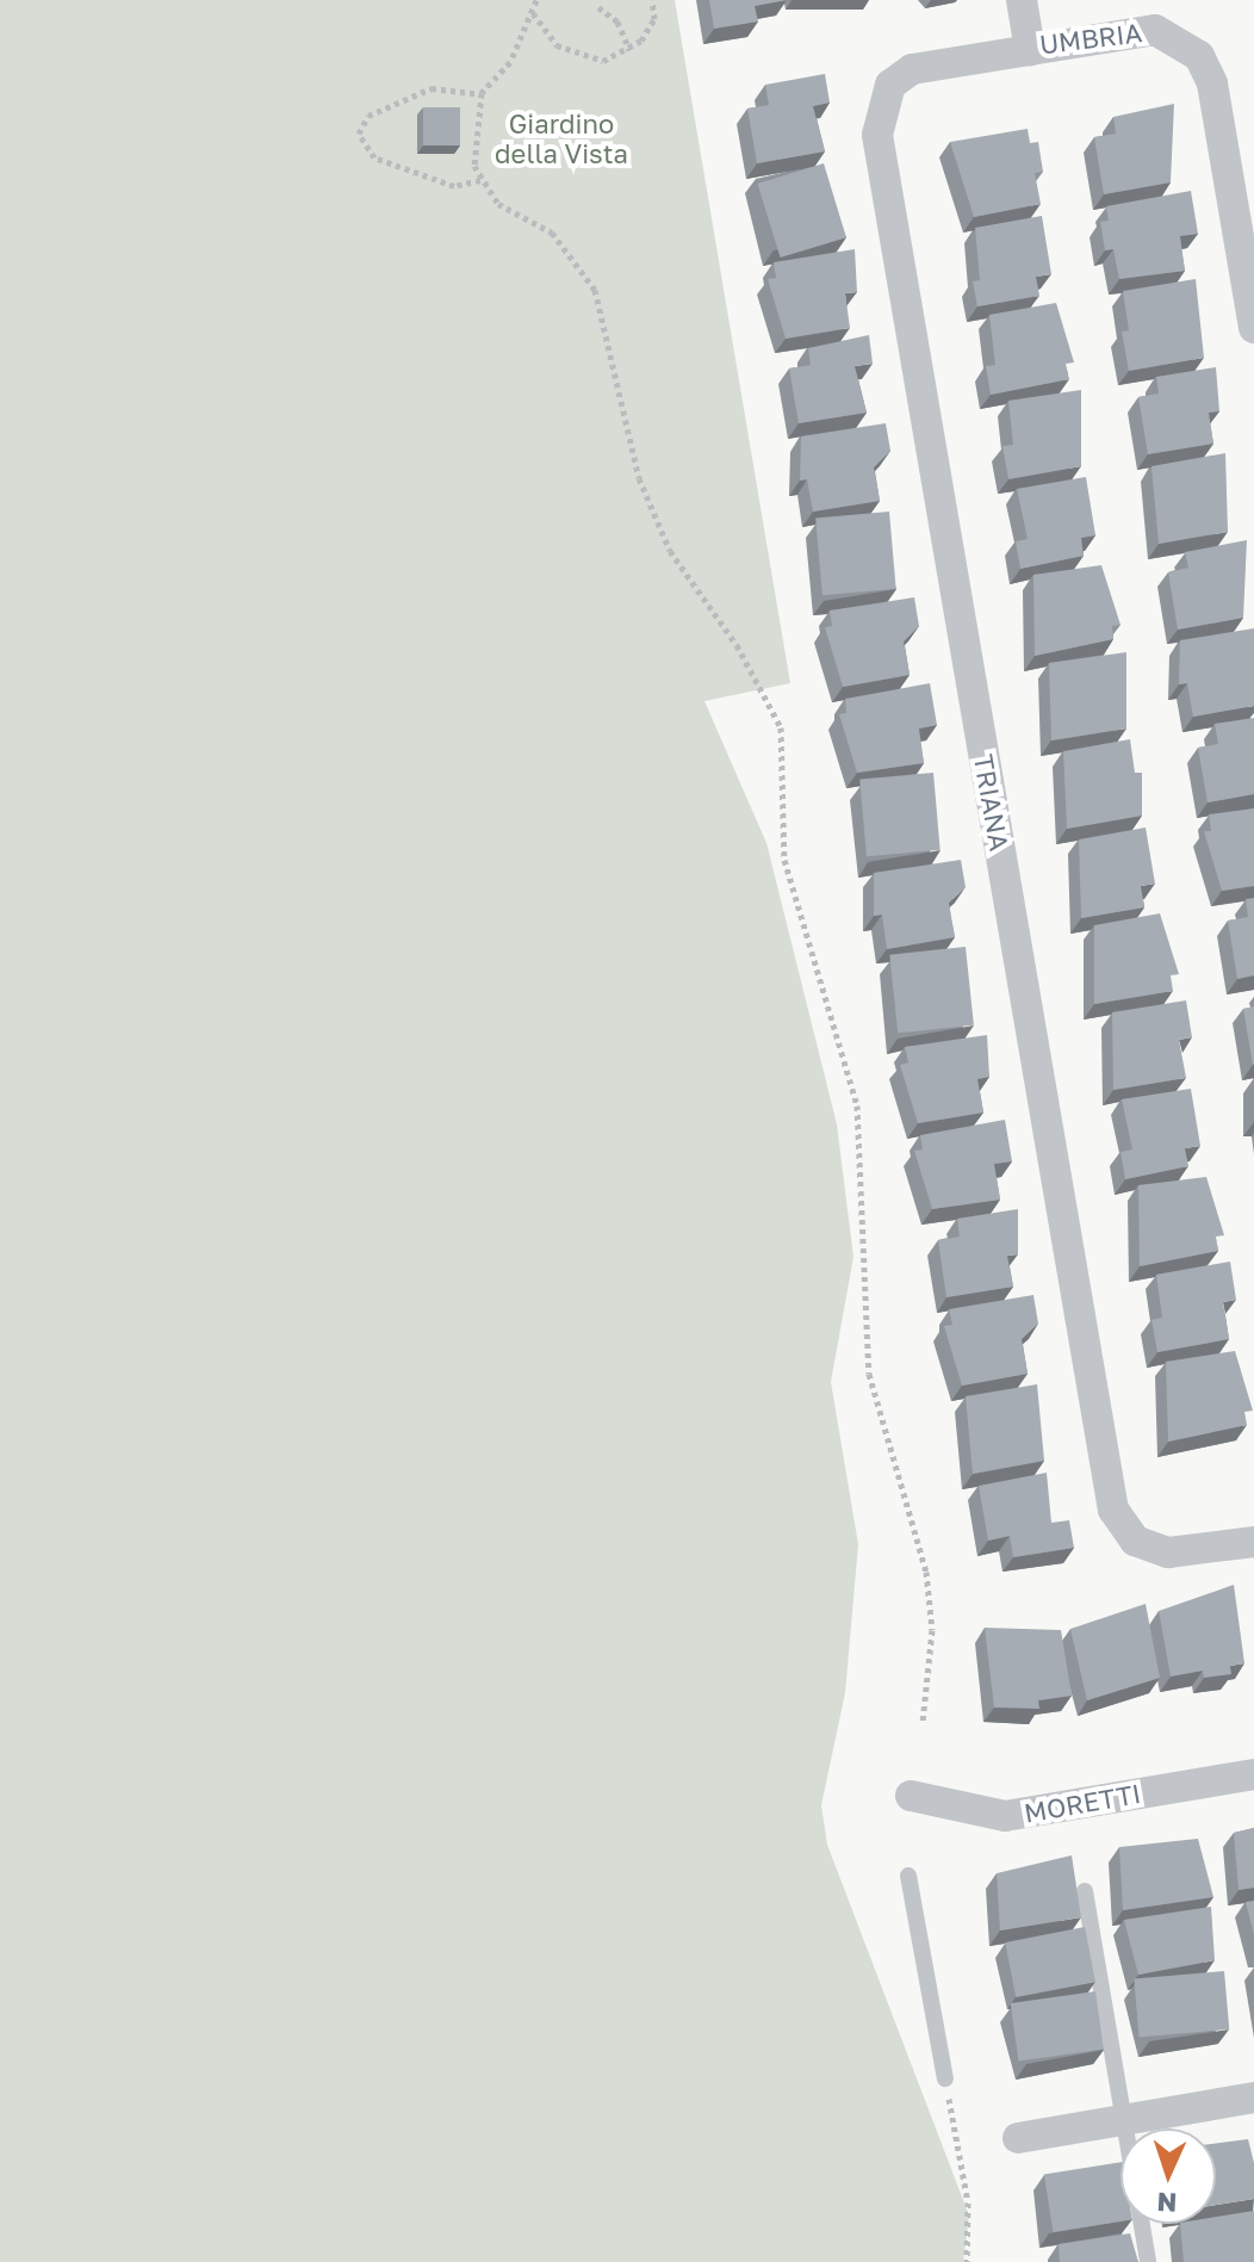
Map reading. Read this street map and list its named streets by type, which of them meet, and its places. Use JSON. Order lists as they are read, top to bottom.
{
  "streets": {
    "street": ["UMBRIA", "TRIANA", "MORETTI"]
  },
  "crossings": [
    ["UMBRIA", "TRIANA"]
  ],
  "parks": ["Giardino della Vista"],
  "north": "bottom"
}
